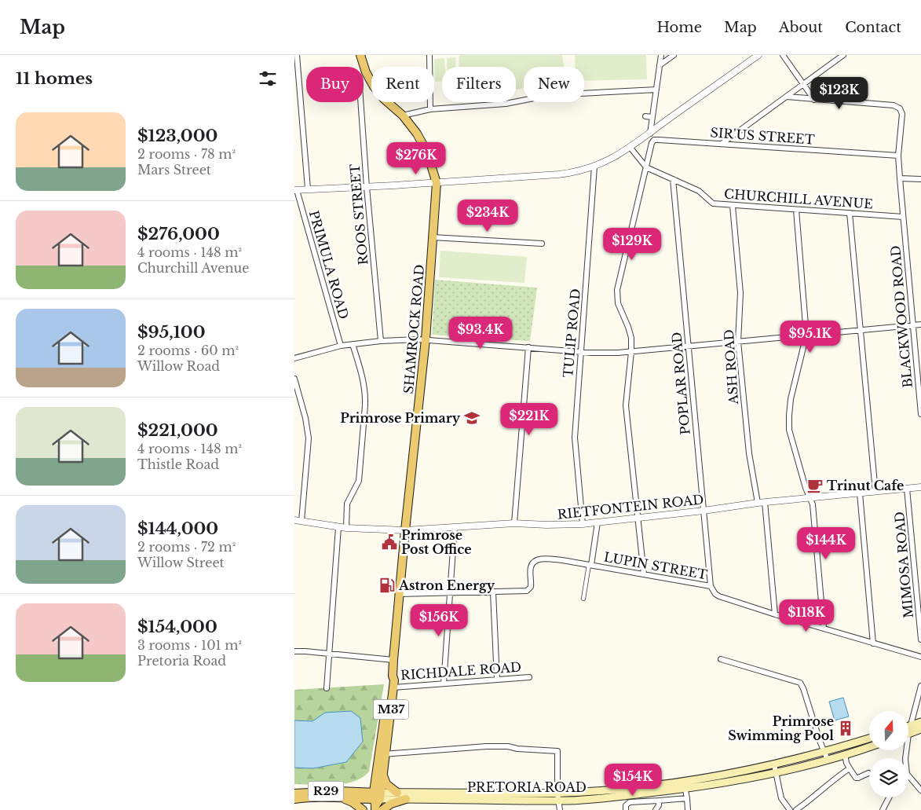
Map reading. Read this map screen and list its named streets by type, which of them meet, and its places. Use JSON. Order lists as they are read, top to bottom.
{
  "streets": {
    "main road": [
      "SHAMROCK ROAD",
      "M37",
      "PRETORIA ROAD",
      "R29"
    ],
    "street": [
      "SIR'US STREET",
      "CHURCHILL AVENUE",
      "ROOS STREET",
      "PRIMULA ROAD",
      "BLACKWOOD ROAD",
      "TULIP ROAD",
      "ASH ROAD",
      "POPLAR ROAD",
      "RIETFONTEIN ROAD",
      "MIMOSA ROAD",
      "LUPIN STREET",
      "RICHDALE ROAD"
    ]
  },
  "crossings": [
    ["SIR'US STREET", "CHURCHILL AVENUE"],
    ["SIR'US STREET", "BLACKWOOD ROAD"],
    ["CHURCHILL AVENUE", "BLACKWOOD ROAD"],
    ["CHURCHILL AVENUE", "ASH ROAD"],
    ["CHURCHILL AVENUE", "POPLAR ROAD"],
    ["SHAMROCK ROAD", "RIETFONTEIN ROAD"],
    ["SHAMROCK ROAD", "LUPIN STREET"],
    ["SHAMROCK ROAD", "RICHDALE ROAD"],
    ["SHAMROCK ROAD", "PRETORIA ROAD"],
    ["SHAMROCK ROAD", "R29"],
    ["TULIP ROAD", "RIETFONTEIN ROAD"],
    ["ASH ROAD", "RIETFONTEIN ROAD"],
    ["POPLAR ROAD", "RIETFONTEIN ROAD"],
    ["POPLAR ROAD", "LUPIN STREET"],
    ["RIETFONTEIN ROAD", "MIMOSA ROAD"],
    ["PRETORIA ROAD", "R29"]
  ],
  "places": {
    "school or university": ["Primrose Primary"],
    "cafe": ["Trinut Cafe"],
    "public building": ["Primrose Post Office"],
    "fuel station": ["Astron Energy"],
    "building": ["Primrose Swimming Pool"]
  },
  "north": "top",
  "page": {
    "header": "Map",
    "nav": [
      "Home",
      "Map",
      "About",
      "Contact"
    ],
    "heading": "11 homes",
    "chip": [
      "Buy",
      "Rent",
      "Filters",
      "New"
    ],
    "price": [
      "$123K",
      "$276K",
      "$234K",
      "$129K",
      "$93.4K",
      "$95.1K",
      "$221K",
      "$144K",
      "$118K",
      "$156K",
      "$154K"
    ],
    "list": [
      {
        "name": "$123,000",
        "note": "2 rooms · 78 m² · Mars Street"
      },
      {
        "name": "$276,000",
        "note": "4 rooms · 148 m² · Churchill Avenue"
      },
      {
        "name": "$95,100",
        "note": "2 rooms · 60 m² · Willow Road"
      },
      {
        "name": "$221,000",
        "note": "4 rooms · 148 m² · Thistle Road"
      },
      {
        "name": "$144,000",
        "note": "2 rooms · 72 m² · Willow Street"
      },
      {
        "name": "$154,000",
        "note": "3 rooms · 101 m² · Pretoria Road"
      }
    ]
  }
}
